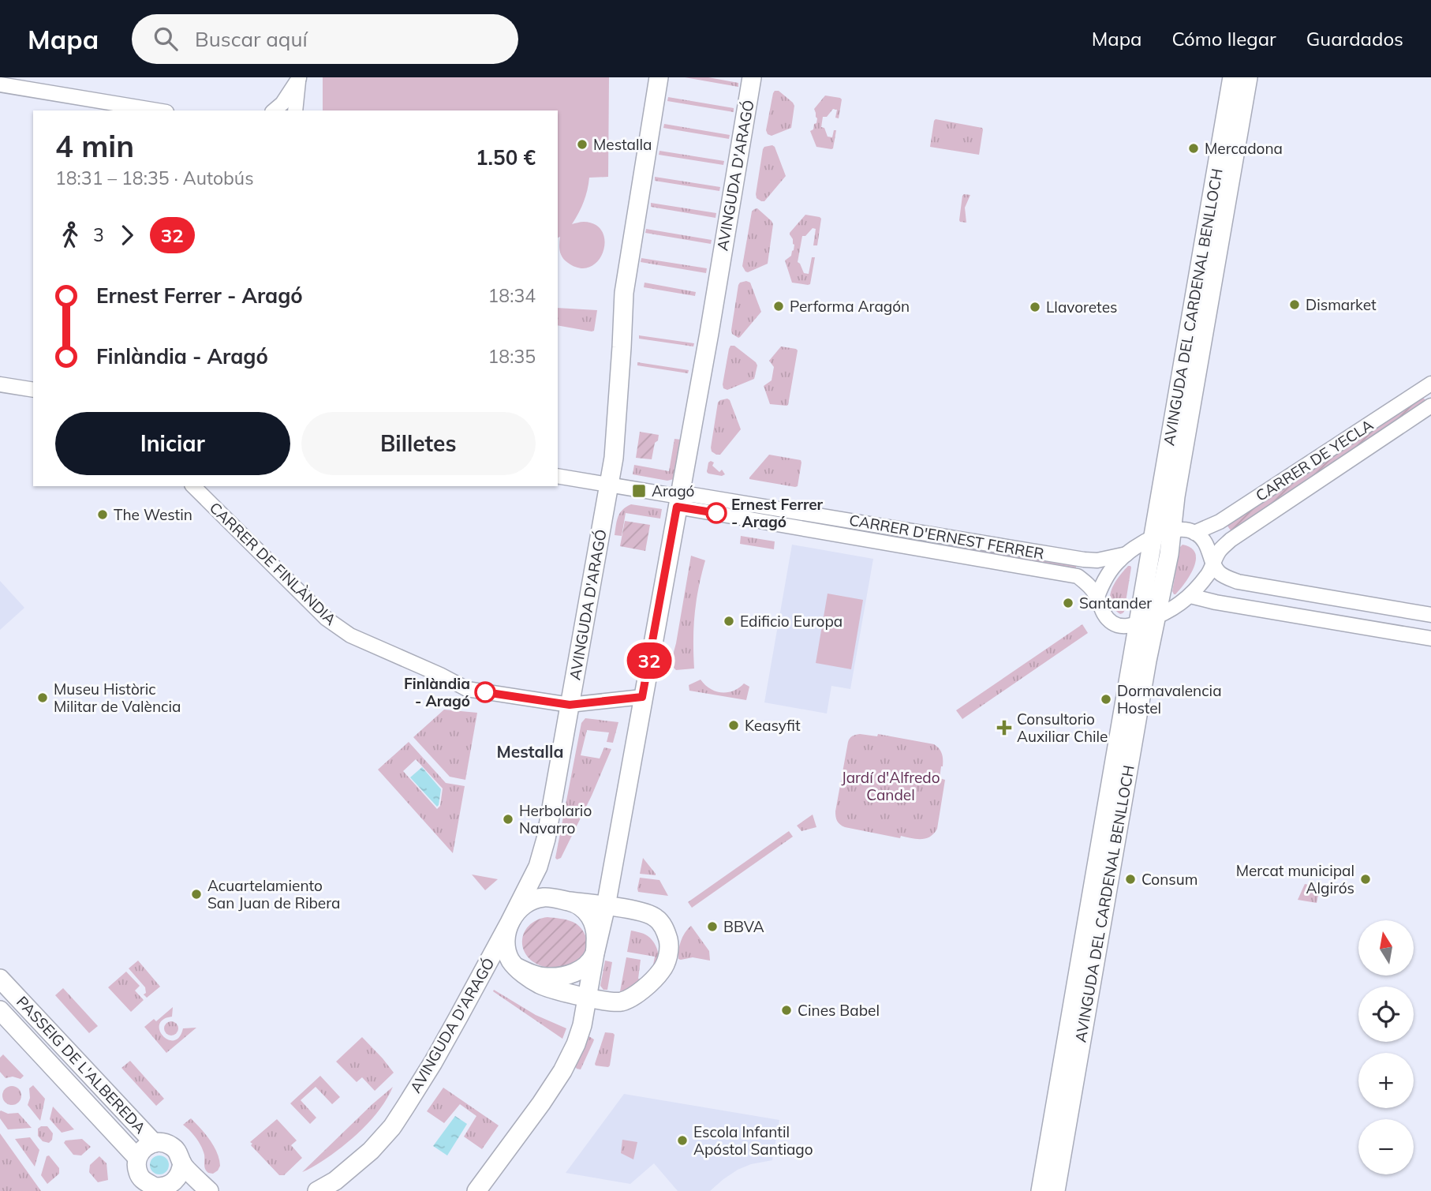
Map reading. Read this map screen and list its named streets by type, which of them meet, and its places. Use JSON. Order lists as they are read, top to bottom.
{
  "streets": {
    "main road": ["AVINGUDA D'ARAGÓ", "AVINGUDA DEL CARDENAL BENLLOCH", "PASSEIG DE L'ALBEREDA"],
    "street": ["CARRER DE YECLA", "CARRER D'ERNEST FERRER", "CARRER DE FINLÀNDIA"]
  },
  "crossings": [
    ["AVINGUDA D'ARAGÓ", "CARRER D'ERNEST FERRER"],
    ["AVINGUDA D'ARAGÓ", "CARRER DE FINLÀNDIA"]
  ],
  "districts": ["Mestalla"],
  "parks": ["Jardí d'Alfredo Candel"],
  "places": {
    "other": [
      "Mestalla",
      "Mercadona",
      "Dismarket",
      "Performa Aragón",
      "Llavoretes",
      "Ernest Ferrer - Aragó",
      "The Westin",
      "Santander",
      "Edificio Europa",
      "Finlàndia - Aragó",
      "Museu Històric Militar de València",
      "Dormavalencia Hostel",
      "Keasyfit",
      "Herbolario Navarro",
      "Consum",
      "Mercat municipal Algirós",
      "Acuartelamiento San Juan de Ribera",
      "BBVA",
      "Cines Babel",
      "Escola Infantil Apóstol Santiago"
    ],
    "transit": ["Aragó"],
    "health": ["Consultorio Auxiliar Chile"]
  },
  "lines": ["bus line 32"],
  "north": "top",
  "page": {
    "header": "Mapa",
    "search": "Buscar aquí",
    "nav": ["Mapa", "Cómo llegar", "Guardados"],
    "on_map": "32",
    "heading": ["4 min", "18:31 – 18:35 · Autobús", "1.50 €"],
    "legs": ["3", "32"],
    "list": [
      {
        "name": "Ernest Ferrer - Aragó",
        "value": "18:34"
      },
      {
        "name": "Finlàndia - Aragó",
        "value": "18:35"
      }
    ],
    "buttons": ["Iniciar", "Billetes"],
    "map_buttons": ["+", "−"]
  }
}
